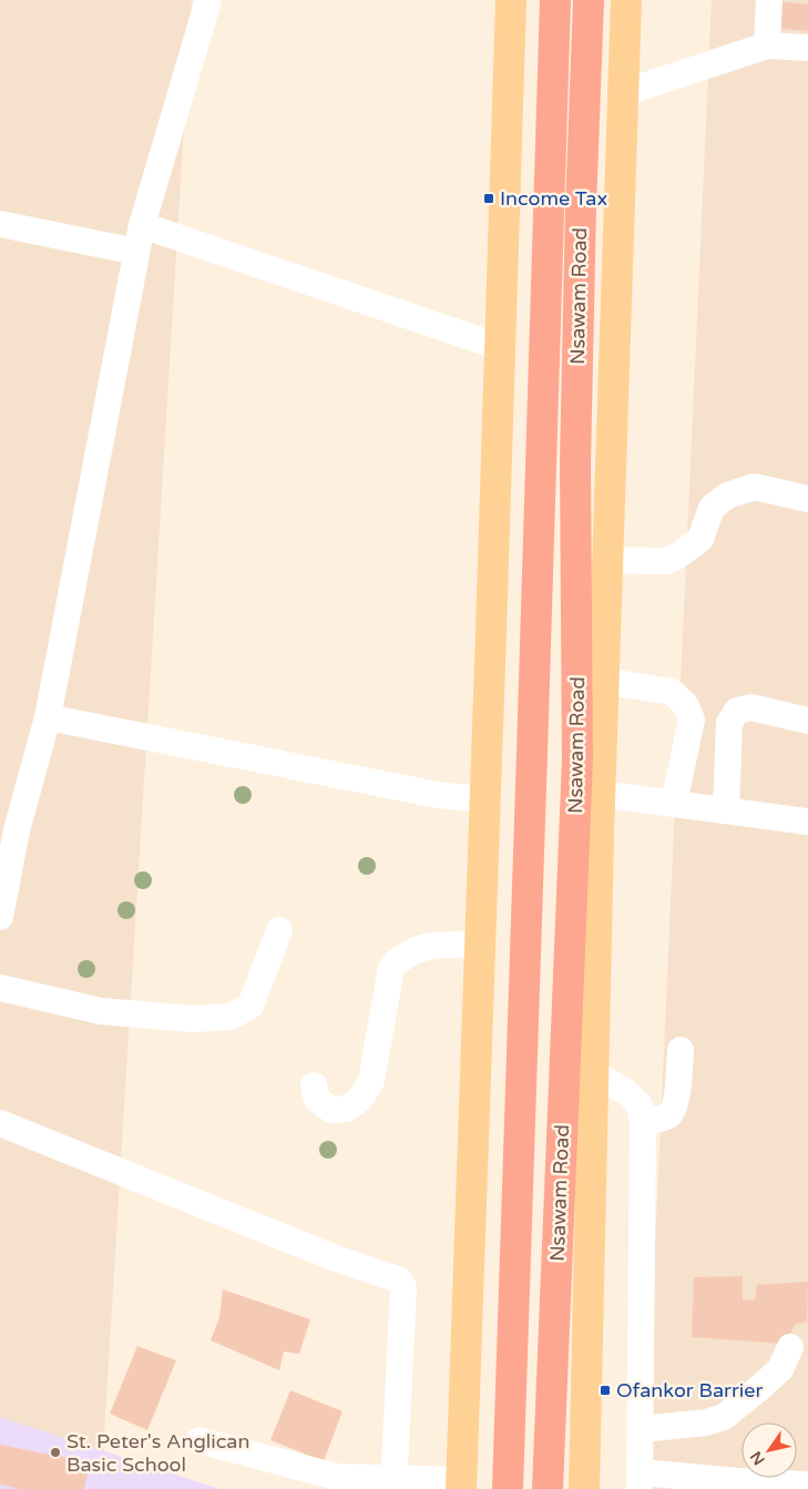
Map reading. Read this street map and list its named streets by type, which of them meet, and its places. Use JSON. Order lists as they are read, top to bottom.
{
  "streets": {
    "highway": ["Nsawam Road"]
  },
  "places": {
    "transit": ["Income Tax", "Ofankor Barrier"],
    "other": ["St. Peter's Anglican Basic School"]
  },
  "north": "bottom left"
}
